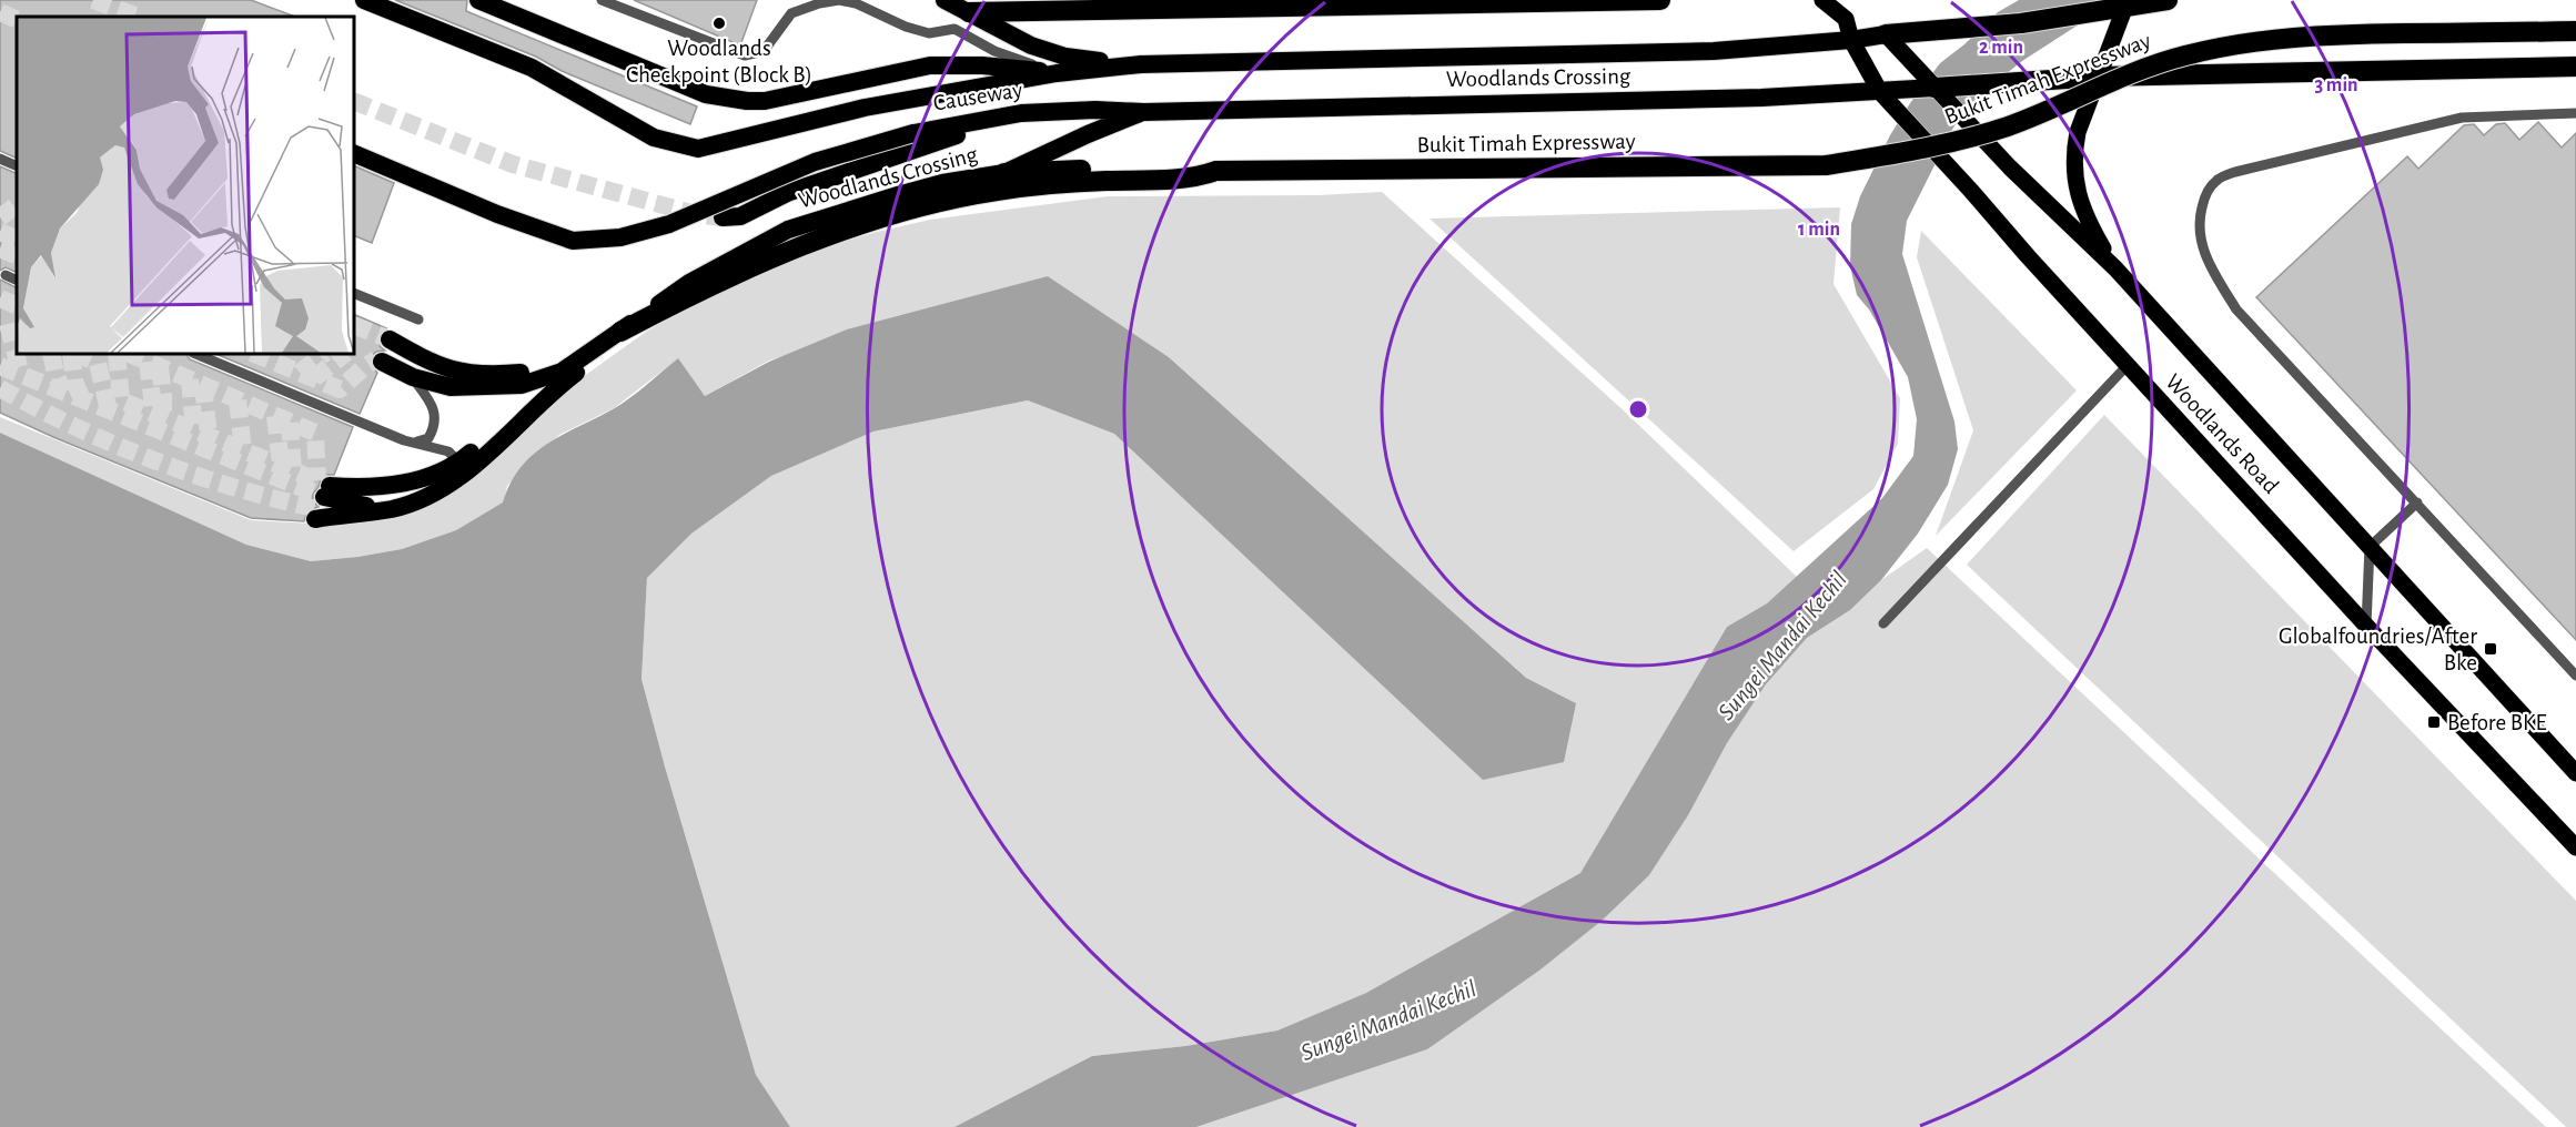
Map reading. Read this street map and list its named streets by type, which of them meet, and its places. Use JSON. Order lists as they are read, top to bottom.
{
  "streets": {
    "highway": ["Woodlands Crossing", "Bukit Timah Expressway", "Causeway"],
    "main road": ["Woodlands Road"]
  },
  "crossings": [
    ["Woodlands Crossing", "Causeway"],
    ["Woodlands Crossing", "Woodlands Road"]
  ],
  "water": ["Sungei Mandai Kechil"],
  "places": {
    "other": ["Woodlands Checkpoint (Block B)"],
    "transit": ["Globalfoundries/After Bke", "Before BKE"]
  },
  "rings": ["2 min", "3 min", "1 min"]
}
